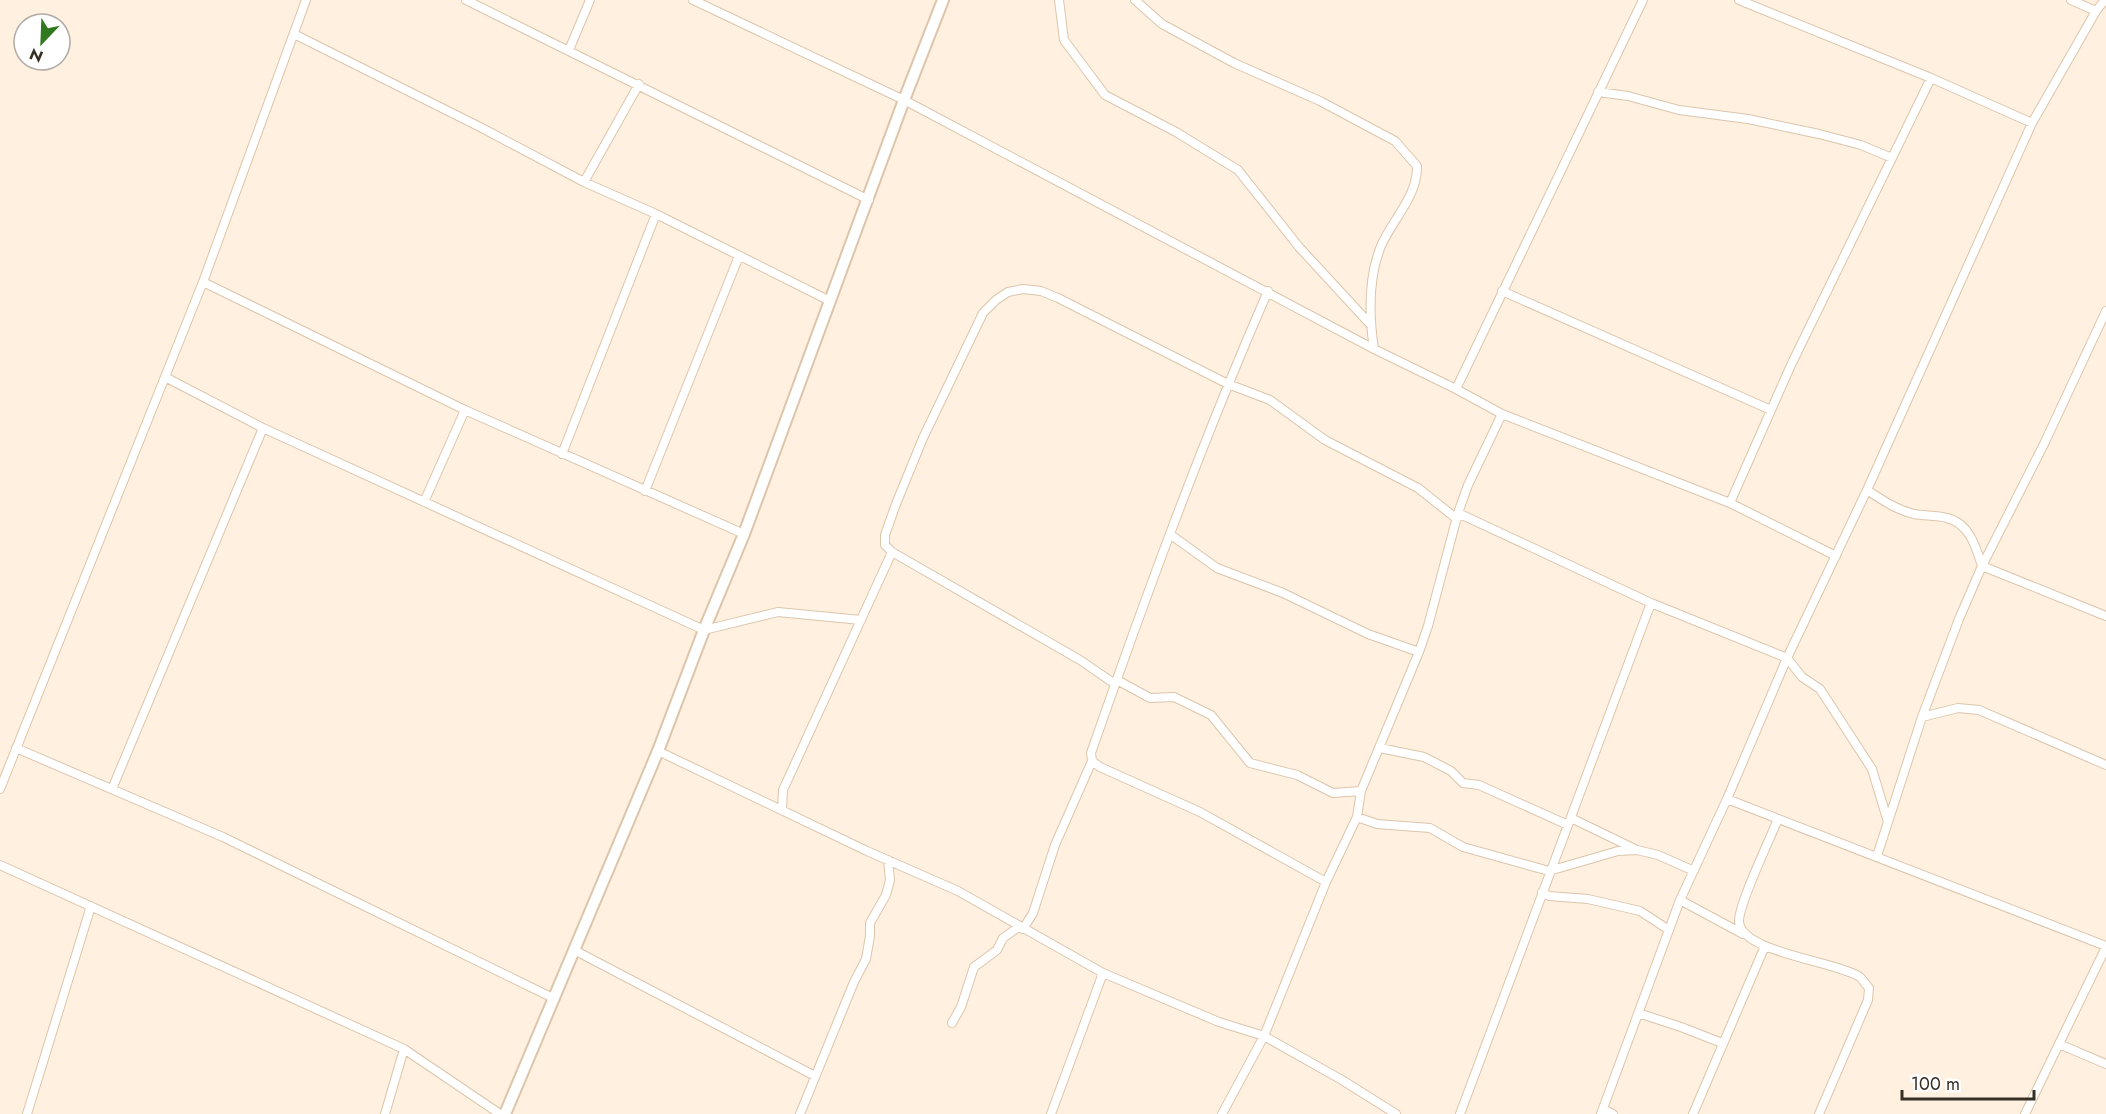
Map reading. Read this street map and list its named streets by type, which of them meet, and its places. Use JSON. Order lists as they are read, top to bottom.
{
  "scale_bar": "100 m",
  "north": "bottom left"
}
